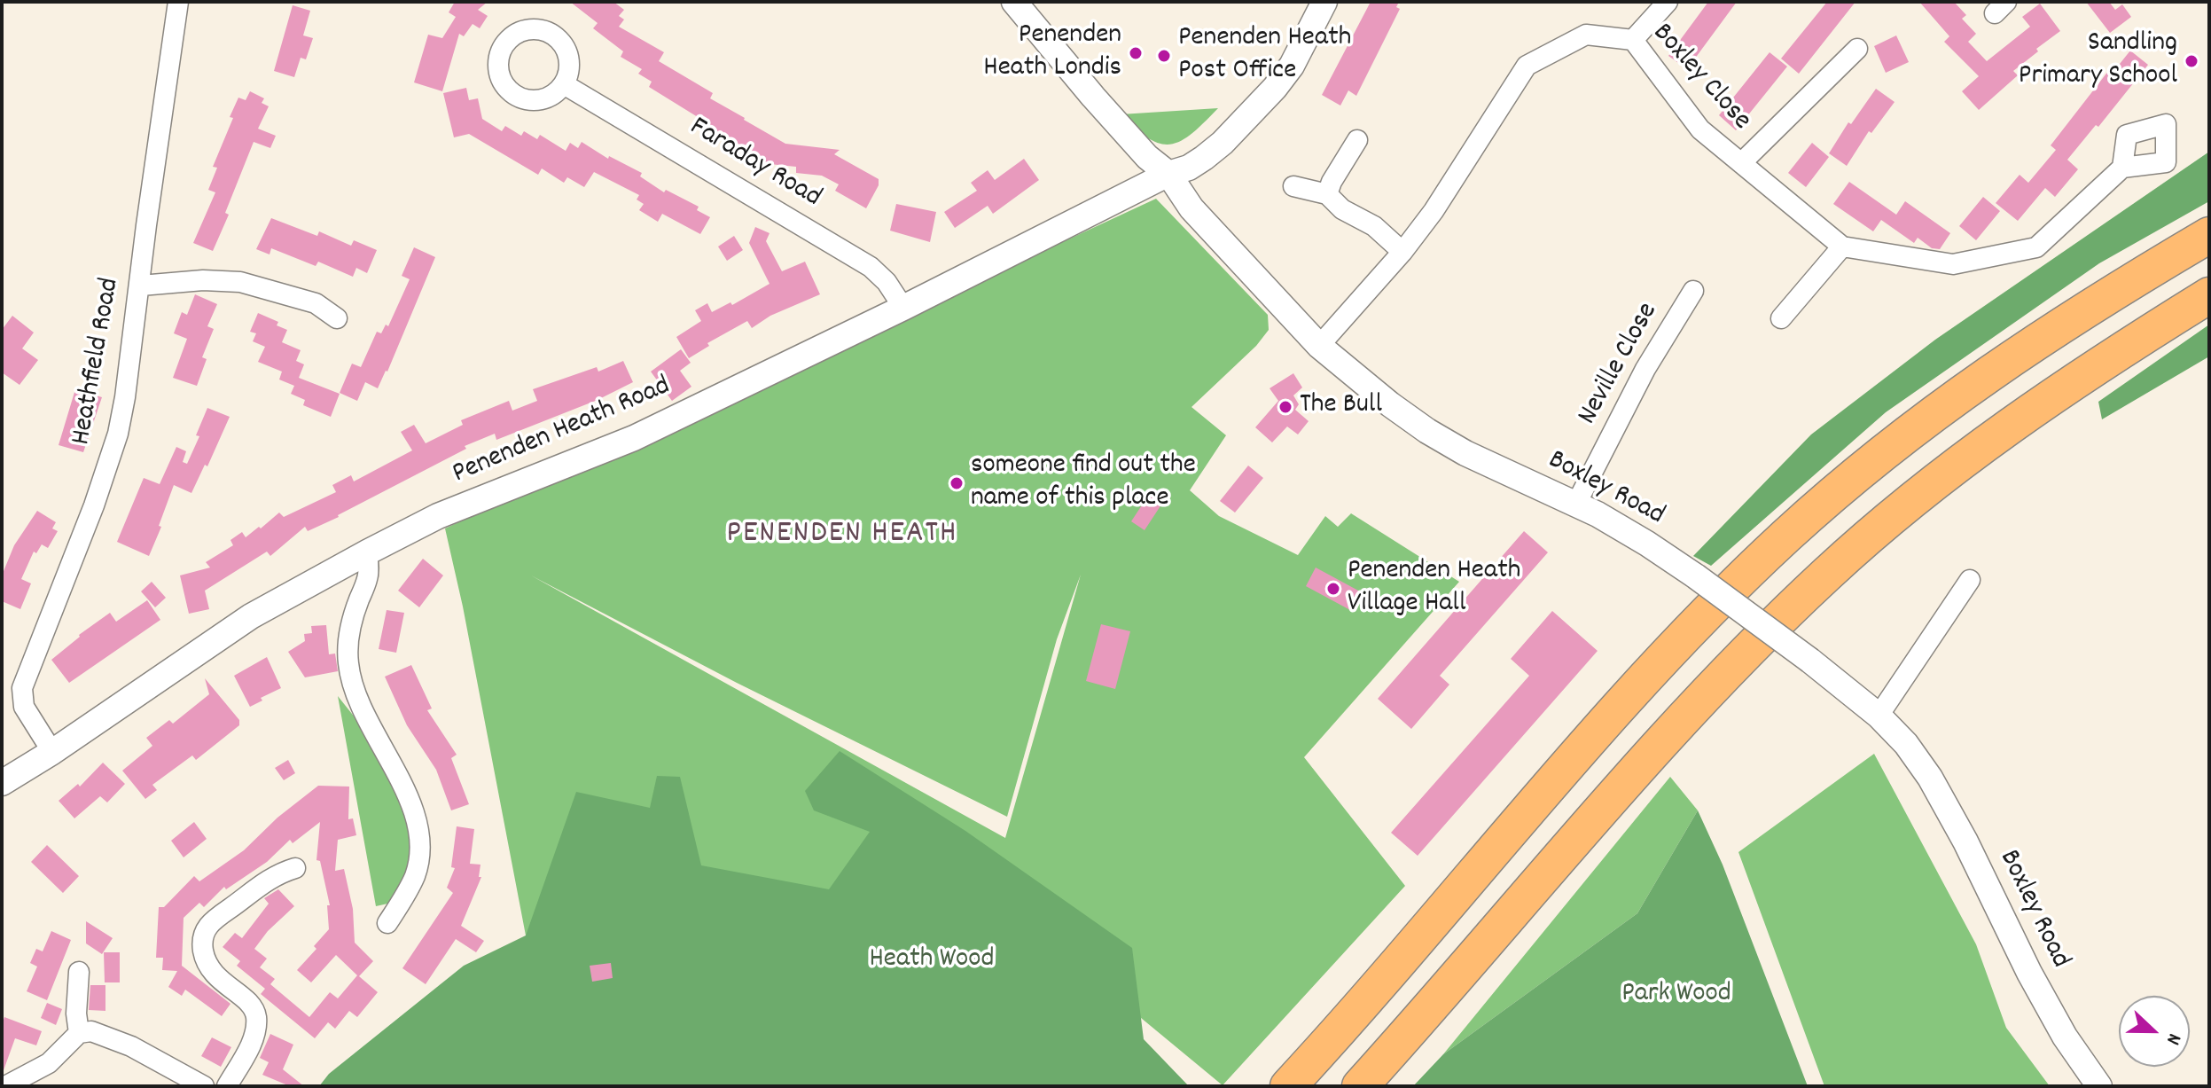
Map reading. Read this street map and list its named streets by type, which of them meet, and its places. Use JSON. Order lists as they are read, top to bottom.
{
  "streets": {
    "street": [
      "Boxley Close",
      "Faraday Road",
      "Heathfield Road",
      "Neville Close",
      "Penenden Heath Road",
      "Boxley Road"
    ]
  },
  "crossings": [
    ["Boxley Close", "Boxley Road"],
    ["Faraday Road", "Penenden Heath Road"],
    ["Heathfield Road", "Penenden Heath Road"],
    ["Neville Close", "Boxley Road"],
    ["Penenden Heath Road", "Boxley Road"]
  ],
  "districts": ["PENENDEN HEATH"],
  "parks": ["Heath Wood", "Park Wood"],
  "places": [
    "Penenden Heath Londis",
    "Penenden Heath Post Office",
    "Sandling Primary School",
    "The Bull",
    "someone find out the name of this place",
    "Penenden Heath Village Hall"
  ],
  "north": "right"
}
